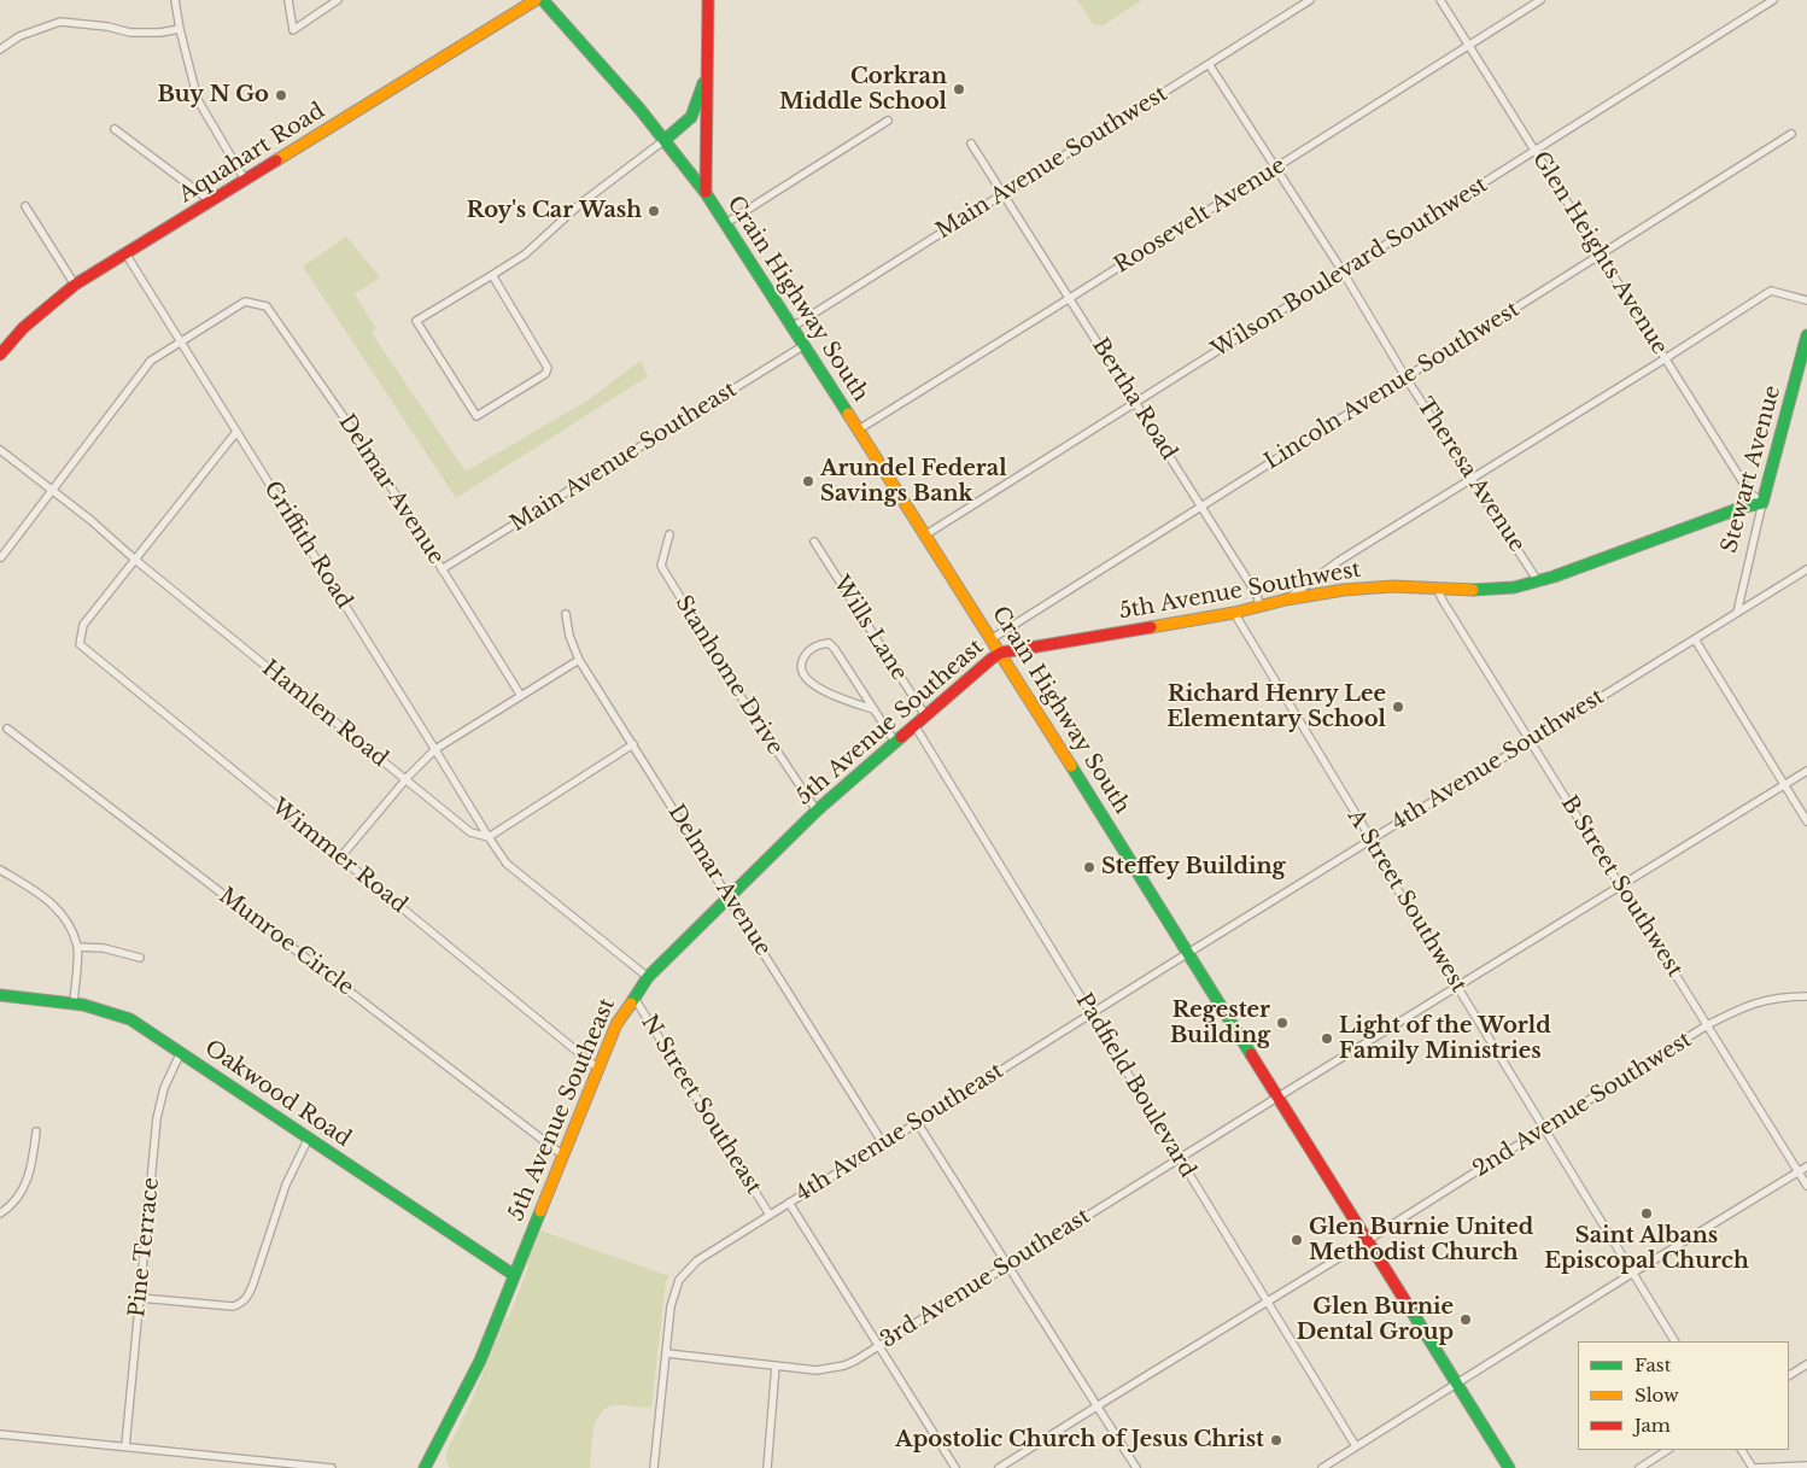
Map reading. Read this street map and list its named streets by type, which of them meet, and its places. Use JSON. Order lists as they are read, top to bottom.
{
  "streets": {
    "street": [
      "Aquahart Road",
      "Main Avenue Southwest",
      "Roosevelt Avenue",
      "Glen Heights Avenue",
      "Wilson Boulevard Southwest",
      "Crain Highway South",
      "Lincoln Avenue Southwest",
      "Bertha Road",
      "Main Avenue Southeast",
      "Stewart Avenue",
      "Theresa Avenue",
      "Delmar Avenue",
      "Griffith Road",
      "5th Avenue Southwest",
      "Wills Lane",
      "Stanhome Drive",
      "Hamlen Road",
      "5th Avenue Southeast",
      "4th Avenue Southwest",
      "Wimmer Road",
      "B Street Southwest",
      "A Street Southwest",
      "Munroe Circle",
      "Padfield Boulevard",
      "Oakwood Road",
      "N Street Southeast",
      "2nd Avenue Southwest",
      "4th Avenue Southeast",
      "Pine Terrace",
      "3rd Avenue Southeast"
    ]
  },
  "crossings": [
    ["Aquahart Road", "Griffith Road"],
    ["Main Avenue Southwest", "Crain Highway South"],
    ["Main Avenue Southwest", "Bertha Road"],
    ["Main Avenue Southwest", "Theresa Avenue"],
    ["Roosevelt Avenue", "Glen Heights Avenue"],
    ["Roosevelt Avenue", "Crain Highway South"],
    ["Roosevelt Avenue", "Bertha Road"],
    ["Roosevelt Avenue", "Theresa Avenue"],
    ["Glen Heights Avenue", "Wilson Boulevard Southwest"],
    ["Glen Heights Avenue", "Lincoln Avenue Southwest"],
    ["Glen Heights Avenue", "Stewart Avenue"],
    ["Glen Heights Avenue", "5th Avenue Southwest"],
    ["Wilson Boulevard Southwest", "Crain Highway South"],
    ["Wilson Boulevard Southwest", "Bertha Road"],
    ["Wilson Boulevard Southwest", "Theresa Avenue"],
    ["Crain Highway South", "Lincoln Avenue Southwest"],
    ["Crain Highway South", "Main Avenue Southeast"],
    ["Crain Highway South", "5th Avenue Southwest"],
    ["Crain Highway South", "5th Avenue Southeast"],
    ["Crain Highway South", "4th Avenue Southwest"],
    ["Crain Highway South", "2nd Avenue Southwest"],
    ["Crain Highway South", "4th Avenue Southeast"],
    ["Crain Highway South", "3rd Avenue Southeast"],
    ["Lincoln Avenue Southwest", "Bertha Road"],
    ["Lincoln Avenue Southwest", "Theresa Avenue"],
    ["Bertha Road", "5th Avenue Southwest"],
    ["Main Avenue Southeast", "Delmar Avenue"],
    ["Stewart Avenue", "5th Avenue Southwest"],
    ["Stewart Avenue", "4th Avenue Southwest"],
    ["Theresa Avenue", "5th Avenue Southwest"],
    ["Delmar Avenue", "Griffith Road"],
    ["Delmar Avenue", "5th Avenue Southeast"],
    ["Delmar Avenue", "4th Avenue Southeast"],
    ["Griffith Road", "Hamlen Road"],
    ["5th Avenue Southwest", "5th Avenue Southeast"],
    ["5th Avenue Southwest", "B Street Southwest"],
    ["5th Avenue Southwest", "A Street Southwest"],
    ["Wills Lane", "5th Avenue Southeast"],
    ["Stanhome Drive", "5th Avenue Southeast"],
    ["Hamlen Road", "Wimmer Road"],
    ["5th Avenue Southeast", "Wimmer Road"],
    ["5th Avenue Southeast", "Munroe Circle"],
    ["5th Avenue Southeast", "Padfield Boulevard"],
    ["5th Avenue Southeast", "Oakwood Road"],
    ["5th Avenue Southeast", "N Street Southeast"],
    ["4th Avenue Southwest", "B Street Southwest"],
    ["4th Avenue Southwest", "A Street Southwest"],
    ["4th Avenue Southwest", "4th Avenue Southeast"],
    ["B Street Southwest", "2nd Avenue Southwest"],
    ["B Street Southwest", "3rd Avenue Southeast"],
    ["A Street Southwest", "2nd Avenue Southwest"],
    ["A Street Southwest", "3rd Avenue Southeast"],
    ["Padfield Boulevard", "2nd Avenue Southwest"],
    ["Padfield Boulevard", "4th Avenue Southeast"],
    ["Padfield Boulevard", "3rd Avenue Southeast"],
    ["Oakwood Road", "Pine Terrace"],
    ["N Street Southeast", "4th Avenue Southeast"],
    ["N Street Southeast", "3rd Avenue Southeast"],
    ["4th Avenue Southeast", "3rd Avenue Southeast"]
  ],
  "places": [
    "Corkran Middle School",
    "Buy N Go",
    "Roy's Car Wash",
    "Arundel Federal Savings Bank",
    "Richard Henry Lee Elementary School",
    "Steffey Building",
    "Regester Building",
    "Light of the World Family Ministries",
    "Saint Albans Episcopal Church",
    "Glen Burnie United Methodist Church",
    "Glen Burnie Dental Group",
    "Apostolic Church of Jesus Christ"
  ],
  "legend": ["Fast", "Slow", "Jam"]
}
